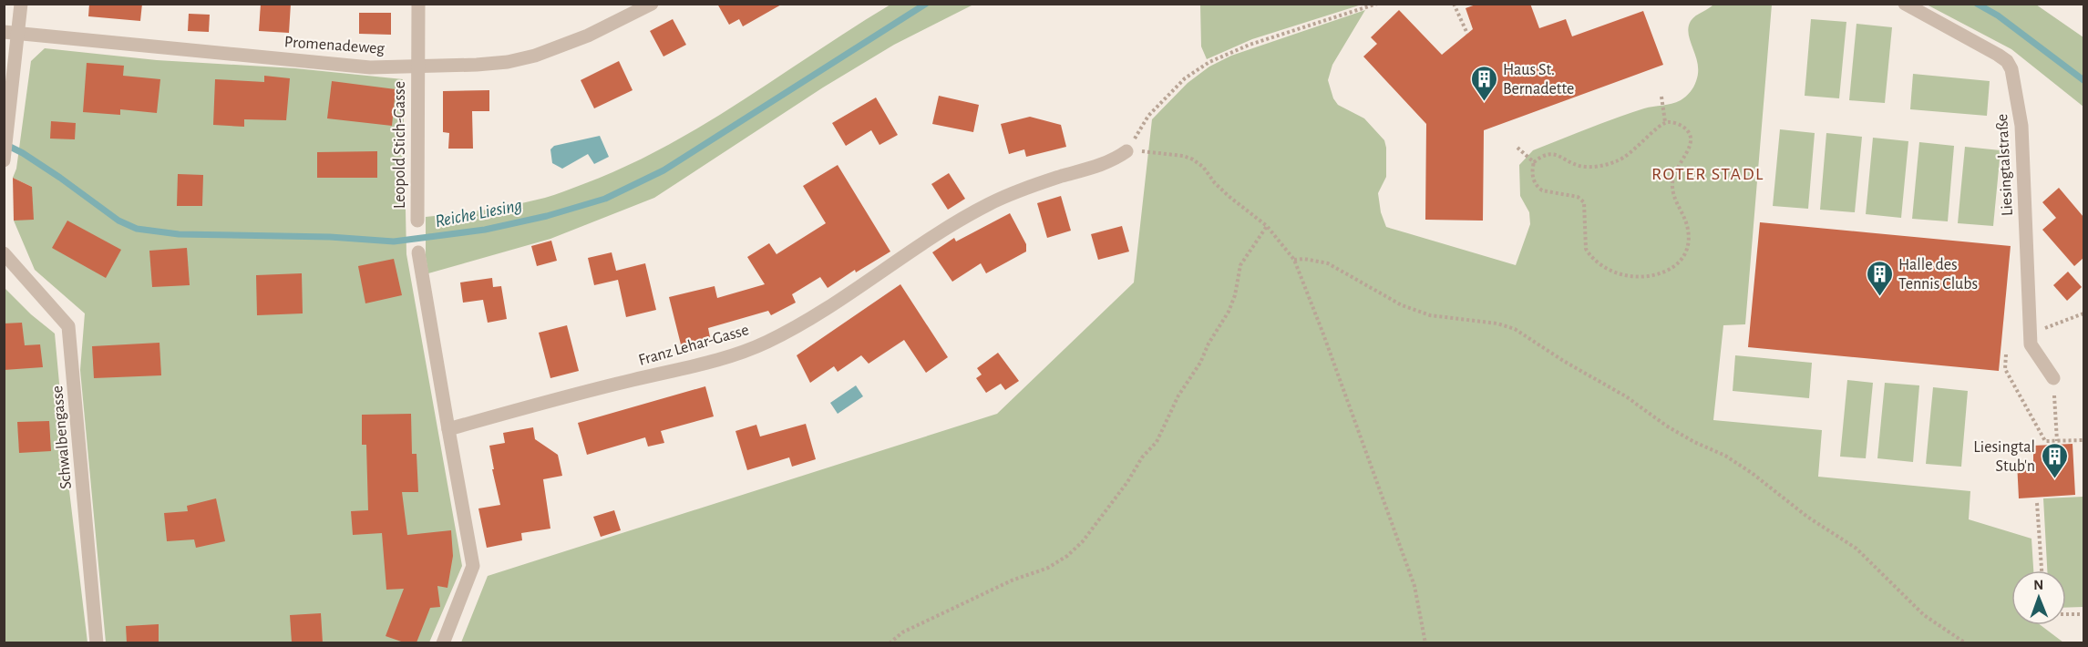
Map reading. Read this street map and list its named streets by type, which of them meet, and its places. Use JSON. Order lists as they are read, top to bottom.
{
  "streets": {
    "street": [
      "Promenadeweg",
      "Leopold Stich-Gasse",
      "Liesingtalstraße",
      "Franz Lehar-Gasse",
      "Schwalbengasse"
    ]
  },
  "crossings": [
    ["Promenadeweg", "Leopold Stich-Gasse"]
  ],
  "districts": ["ROTER STADL"],
  "water": ["Reiche Liesing"],
  "places": {
    "building": ["Haus St. Bernadette", "Halle des Tennis Clubs", "Liesingtal Stub'n"]
  },
  "north": "top"
}
